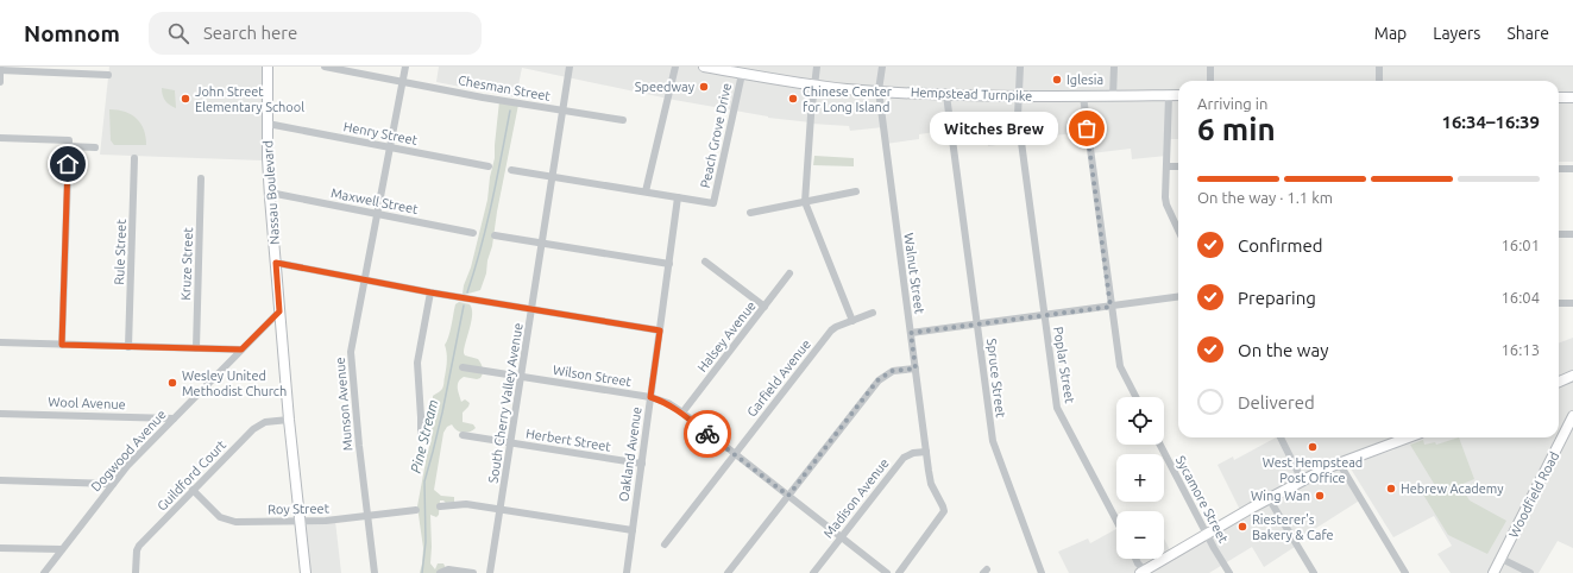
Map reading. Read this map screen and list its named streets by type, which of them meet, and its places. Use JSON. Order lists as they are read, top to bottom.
{
  "streets": {
    "main road": ["Hempstead Turnpike", "Nassau Boulevard", "Woodfield Road"],
    "street": [
      "Chesman Street",
      "Henry Street",
      "Peach Grove Drive",
      "Maxwell Street",
      "Rule Street",
      "Kruze Street",
      "Walnut Street",
      "Halsey Avenue",
      "Poplar Street",
      "Wilson Street",
      "Garfield Avenue",
      "Spruce Street",
      "Wool Avenue",
      "South Cherry Valley Avenue",
      "Munson Avenue",
      "Herbert Street",
      "Dogwood Avenue",
      "Oakland Avenue",
      "Guildford Court",
      "Madison Avenue",
      "Sycamore Street",
      "Roy Street"
    ]
  },
  "crossings": [
    ["Chesman Street", "South Cherry Valley Avenue"],
    ["Chesman Street", "Munson Avenue"],
    ["Hempstead Turnpike", "Peach Grove Drive"],
    ["Hempstead Turnpike", "Walnut Street"],
    ["Hempstead Turnpike", "Poplar Street"],
    ["Hempstead Turnpike", "Spruce Street"],
    ["Henry Street", "Nassau Boulevard"],
    ["Henry Street", "Munson Avenue"],
    ["Peach Grove Drive", "Oakland Avenue"],
    ["Nassau Boulevard", "Maxwell Street"],
    ["Nassau Boulevard", "Dogwood Avenue"],
    ["Nassau Boulevard", "Guildford Court"],
    ["Nassau Boulevard", "Roy Street"],
    ["Maxwell Street", "Munson Avenue"],
    ["Walnut Street", "Madison Avenue"],
    ["Halsey Avenue", "Wilson Street"],
    ["Wilson Street", "Garfield Avenue"],
    ["Wilson Street", "South Cherry Valley Avenue"],
    ["Wilson Street", "Oakland Avenue"],
    ["Wilson Street", "Madison Avenue"],
    ["Wool Avenue", "Dogwood Avenue"],
    ["South Cherry Valley Avenue", "Herbert Street"],
    ["Munson Avenue", "Roy Street"],
    ["Herbert Street", "Oakland Avenue"],
    ["Guildford Court", "Roy Street"]
  ],
  "water": ["Pine Stream"],
  "places": [
    "Iglesia",
    "Speedway",
    "John Street Elementary School",
    "Chinese Center for Long Island",
    "Witches Brew",
    "Wesley United Methodist Church",
    "West Hempstead Post Office",
    "Hebrew Academy",
    "Wing Wan",
    "Riesterer's Bakery & Cafe"
  ],
  "page": {
    "header": "Nomnom",
    "search": "Search here",
    "nav": ["Map", "Layers", "Share"],
    "heading": ["6 min", "Arriving in", "16:34–16:39"],
    "bubble": "Witches Brew",
    "bar": "On the way · 1.1 km",
    "list": [
      ["Confirmed", "16:01"],
      ["Preparing", "16:04"],
      ["On the way", "16:13"],
      "Delivered"
    ],
    "map_buttons": ["+", "−"]
  }
}
